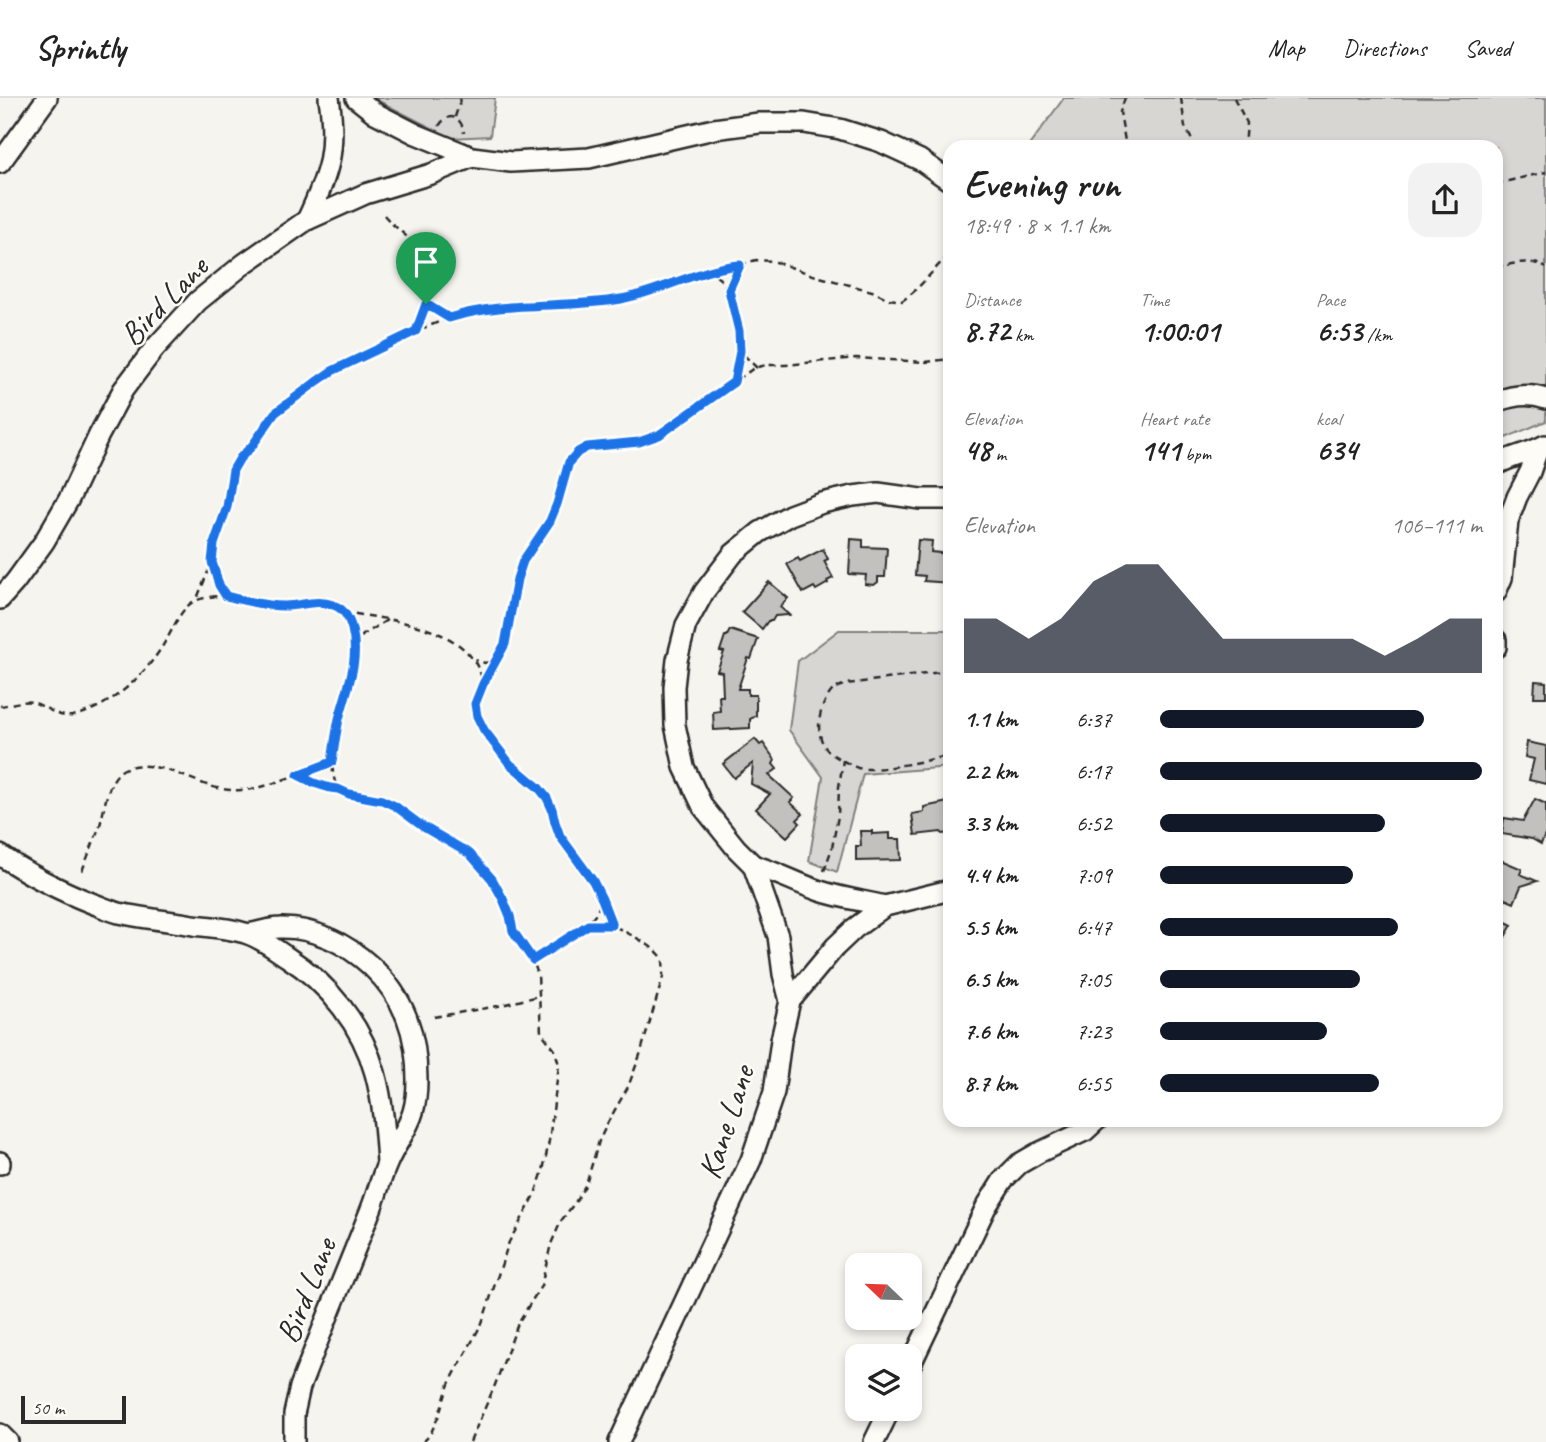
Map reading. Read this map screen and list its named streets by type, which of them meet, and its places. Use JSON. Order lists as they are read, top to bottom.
{
  "streets": {
    "street": ["Bird Lane", "Kane Lane"]
  },
  "scale_bar": "50 m",
  "north": "top left",
  "page": {
    "header": "Sprintly",
    "nav": ["Map", "Directions", "Saved"],
    "heading": ["Evening run", "18:49 · 8 × 1.1 km"],
    "stats": [
      ["Distance", "8.72 km"],
      ["Time", "1:00:01"],
      ["Pace", "6:53 /km"],
      ["Elevation", "48 m"],
      ["Heart rate", "141 bpm"],
      ["kcal", "634"]
    ],
    "chart": ["Elevation", "106–111 m"],
    "list": [
      {
        "name": "1.1 km",
        "note": "6:37"
      },
      {
        "name": "2.2 km",
        "note": "6:17"
      },
      {
        "name": "3.3 km",
        "note": "6:52"
      },
      {
        "name": "4.4 km",
        "note": "7:09"
      },
      {
        "name": "5.5 km",
        "note": "6:47"
      },
      {
        "name": "6.5 km",
        "note": "7:05"
      },
      {
        "name": "7.6 km",
        "note": "7:23"
      },
      {
        "name": "8.7 km",
        "note": "6:55"
      }
    ],
    "scale": "50 m"
  }
}
